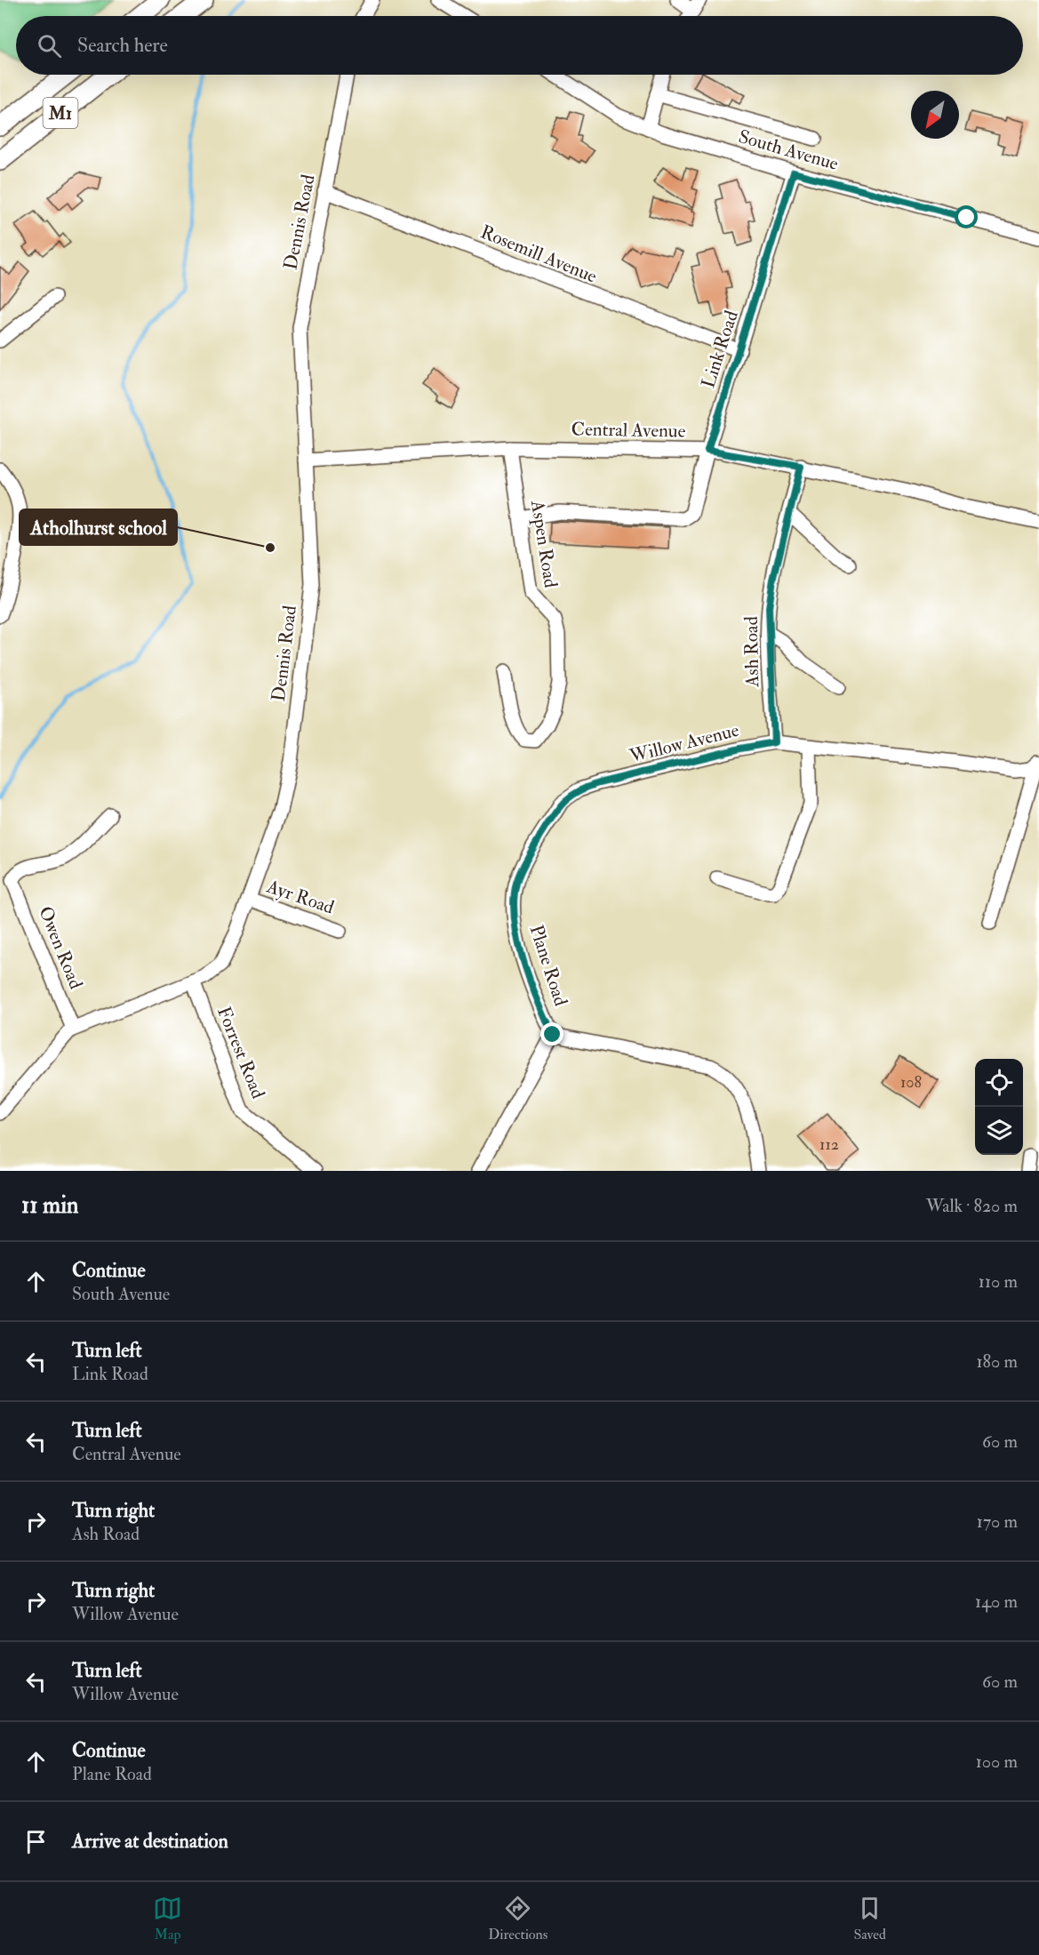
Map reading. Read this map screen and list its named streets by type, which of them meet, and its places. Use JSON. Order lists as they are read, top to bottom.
{
  "streets": {
    "highway": ["M1"],
    "street": [
      "South Avenue",
      "Dennis Road",
      "Rosemill Avenue",
      "Link Road",
      "Central Avenue",
      "Aspen Road",
      "Ash Road",
      "Willow Avenue",
      "Ayr Road",
      "Owen Road",
      "Plane Road",
      "Forrest Road"
    ]
  },
  "crossings": [
    ["South Avenue", "Link Road"],
    ["Dennis Road", "Rosemill Avenue"],
    ["Dennis Road", "Central Avenue"],
    ["Dennis Road", "Ayr Road"],
    ["Dennis Road", "Owen Road"],
    ["Dennis Road", "Forrest Road"],
    ["Rosemill Avenue", "Link Road"],
    ["Link Road", "Central Avenue"],
    ["Link Road", "Aspen Road"],
    ["Central Avenue", "Aspen Road"],
    ["Central Avenue", "Ash Road"],
    ["Ash Road", "Willow Avenue"],
    ["Willow Avenue", "Plane Road"]
  ],
  "places": ["Atholhurst school"],
  "house_numbers": ["108", "112"],
  "north": "bottom left",
  "page": {
    "search": "Search here",
    "heading": ["11 min", "Walk · 820 m"],
    "list": [
      ["Continue", "South Avenue", "110 m"],
      ["Turn left", "Link Road", "180 m"],
      ["Turn left", "Central Avenue", "60 m"],
      ["Turn right", "Ash Road", "170 m"],
      ["Turn right", "Willow Avenue", "140 m"],
      ["Turn left", "Willow Avenue", "60 m"],
      ["Continue", "Plane Road", "100 m"],
      "Arrive at destination"
    ],
    "nav": ["Map", "Directions", "Saved"]
  }
}
